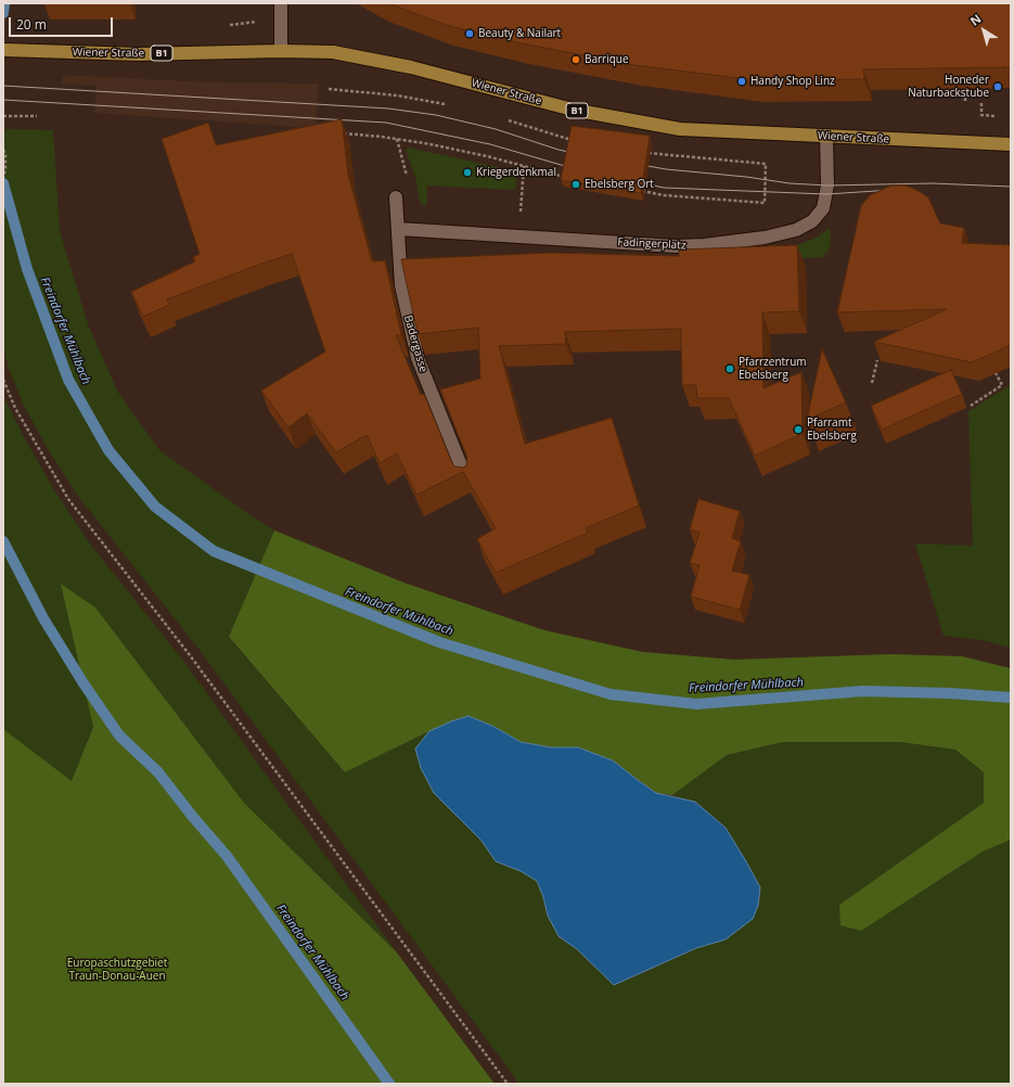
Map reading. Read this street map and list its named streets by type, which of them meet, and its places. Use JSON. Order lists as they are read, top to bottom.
{
  "streets": {
    "main road": ["Wiener Straße", "B1"],
    "street": ["Fadingerplatz", "Badergasse"]
  },
  "crossings": [
    ["Wiener Straße", "Fadingerplatz"],
    ["Fadingerplatz", "Badergasse"]
  ],
  "water": ["Freindorfer Mühlbach"],
  "parks": ["Europaschutzgebiet Traun-Donau-Auen"],
  "places": [
    "Beauty & Nailart",
    "Barrique",
    "Handy Shop Linz",
    "Honeder Naturbackstube",
    "Kriegerdenkmal",
    "Ebelsberg Ort",
    "Pfarrzentrum Ebelsberg",
    "Pfarramt Ebelsberg"
  ],
  "scale_bar": "20 m",
  "north": "top left"
}
